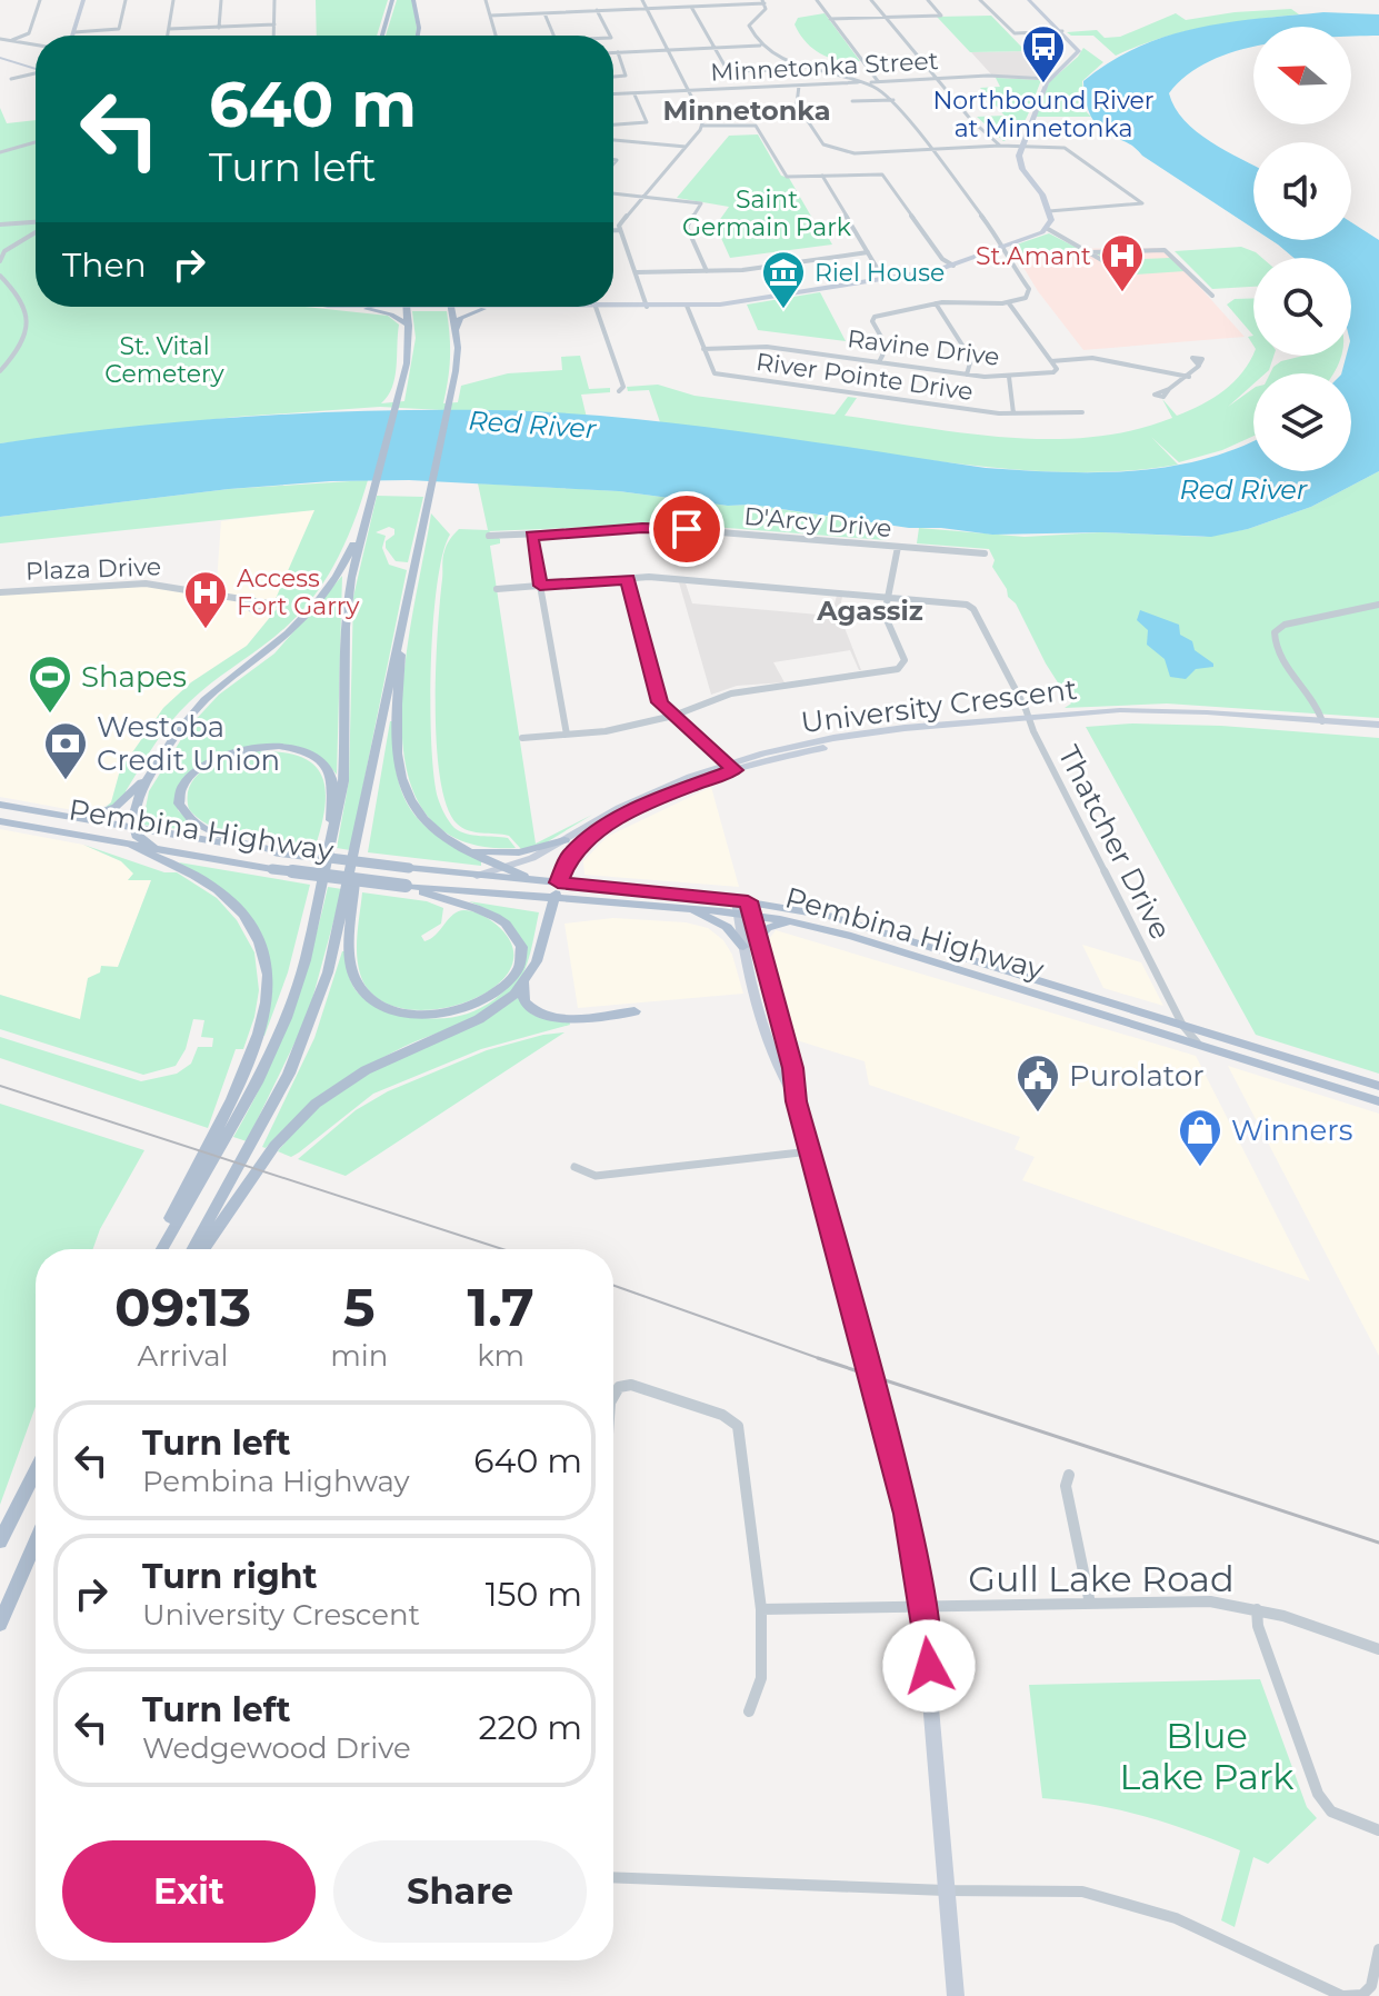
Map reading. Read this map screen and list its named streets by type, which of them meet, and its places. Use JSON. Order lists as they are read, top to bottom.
{
  "streets": {
    "main road": ["Pembina Highway"],
    "street": [
      "Minnetonka Street",
      "Ravine Drive",
      "River Pointe Drive",
      "D'Arcy Drive",
      "Plaza Drive",
      "University Crescent",
      "Thatcher Drive",
      "Gull Lake Road"
    ]
  },
  "crossings": [
    ["Ravine Drive", "River Pointe Drive"],
    ["University Crescent", "Pembina Highway"],
    ["University Crescent", "Thatcher Drive"],
    ["Pembina Highway", "Thatcher Drive"]
  ],
  "districts": ["Minnetonka", "Agassiz"],
  "water": ["Red River"],
  "parks": ["Saint Germain Park", "St. Vital Cemetery", "Blue Lake Park"],
  "places": {
    "bus stop": ["Northbound River at Minnetonka"],
    "hospital": ["St.Amant", "Access Fort Garry"],
    "museum": ["Riel House"],
    "sports": ["Shapes"],
    "bank": ["Westoba Credit Union"],
    "public building": ["Purolator"],
    "shop": ["Winners"]
  },
  "north": "left",
  "page": {
    "turn": ["640 m", "Turn left"],
    "then": "Then",
    "eta": [
      "09:13",
      "Arrival",
      "5",
      "min",
      "1.7",
      "km"
    ],
    "list": [
      {
        "name": "Turn left",
        "note": "Pembina Highway",
        "value": "640 m"
      },
      {
        "name": "Turn right",
        "note": "University Crescent",
        "value": "150 m"
      },
      {
        "name": "Turn left",
        "note": "Wedgewood Drive",
        "value": "220 m"
      }
    ],
    "buttons": ["Exit", "Share"]
  }
}
